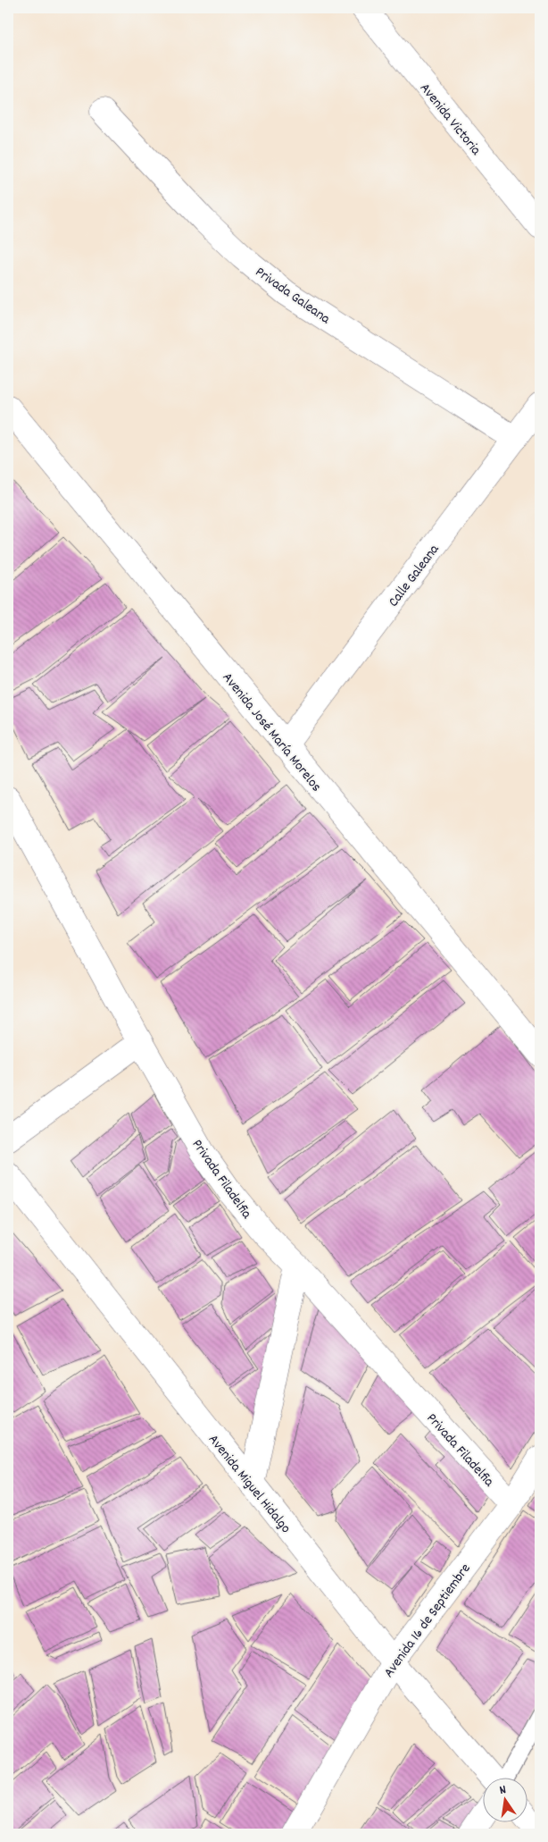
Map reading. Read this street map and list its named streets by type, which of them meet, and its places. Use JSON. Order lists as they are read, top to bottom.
{
  "streets": {
    "street": [
      "Avenida Victoria",
      "Privada Galeana",
      "Calle Galeana",
      "Avenida José María Morelos",
      "Privada Filadelfia",
      "Avenida Miguel Hidalgo",
      "Avenida 16 de Septiembre"
    ]
  },
  "crossings": [
    ["Privada Galeana", "Calle Galeana"],
    ["Calle Galeana", "Avenida José María Morelos"],
    ["Privada Filadelfia", "Avenida 16 de Septiembre"],
    ["Avenida Miguel Hidalgo", "Avenida 16 de Septiembre"]
  ],
  "north": "top"
}
